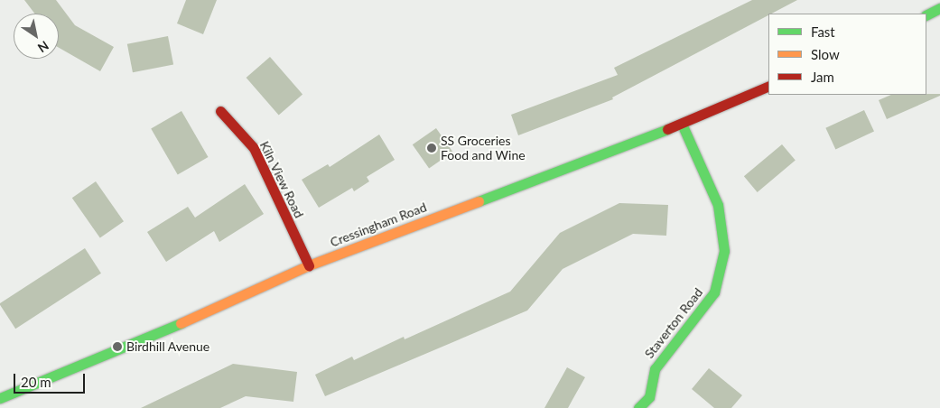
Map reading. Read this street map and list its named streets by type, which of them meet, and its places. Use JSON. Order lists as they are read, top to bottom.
{
  "streets": {
    "street": ["Kiln View Road", "Cressingham Road", "Staverton Road"]
  },
  "crossings": [
    ["Kiln View Road", "Cressingham Road"],
    ["Cressingham Road", "Staverton Road"]
  ],
  "places": ["SS Groceries Food and Wine", "Birdhill Avenue"],
  "legend": ["Fast", "Slow", "Jam"],
  "scale_bar": "20 m",
  "north": "bottom right"
}
